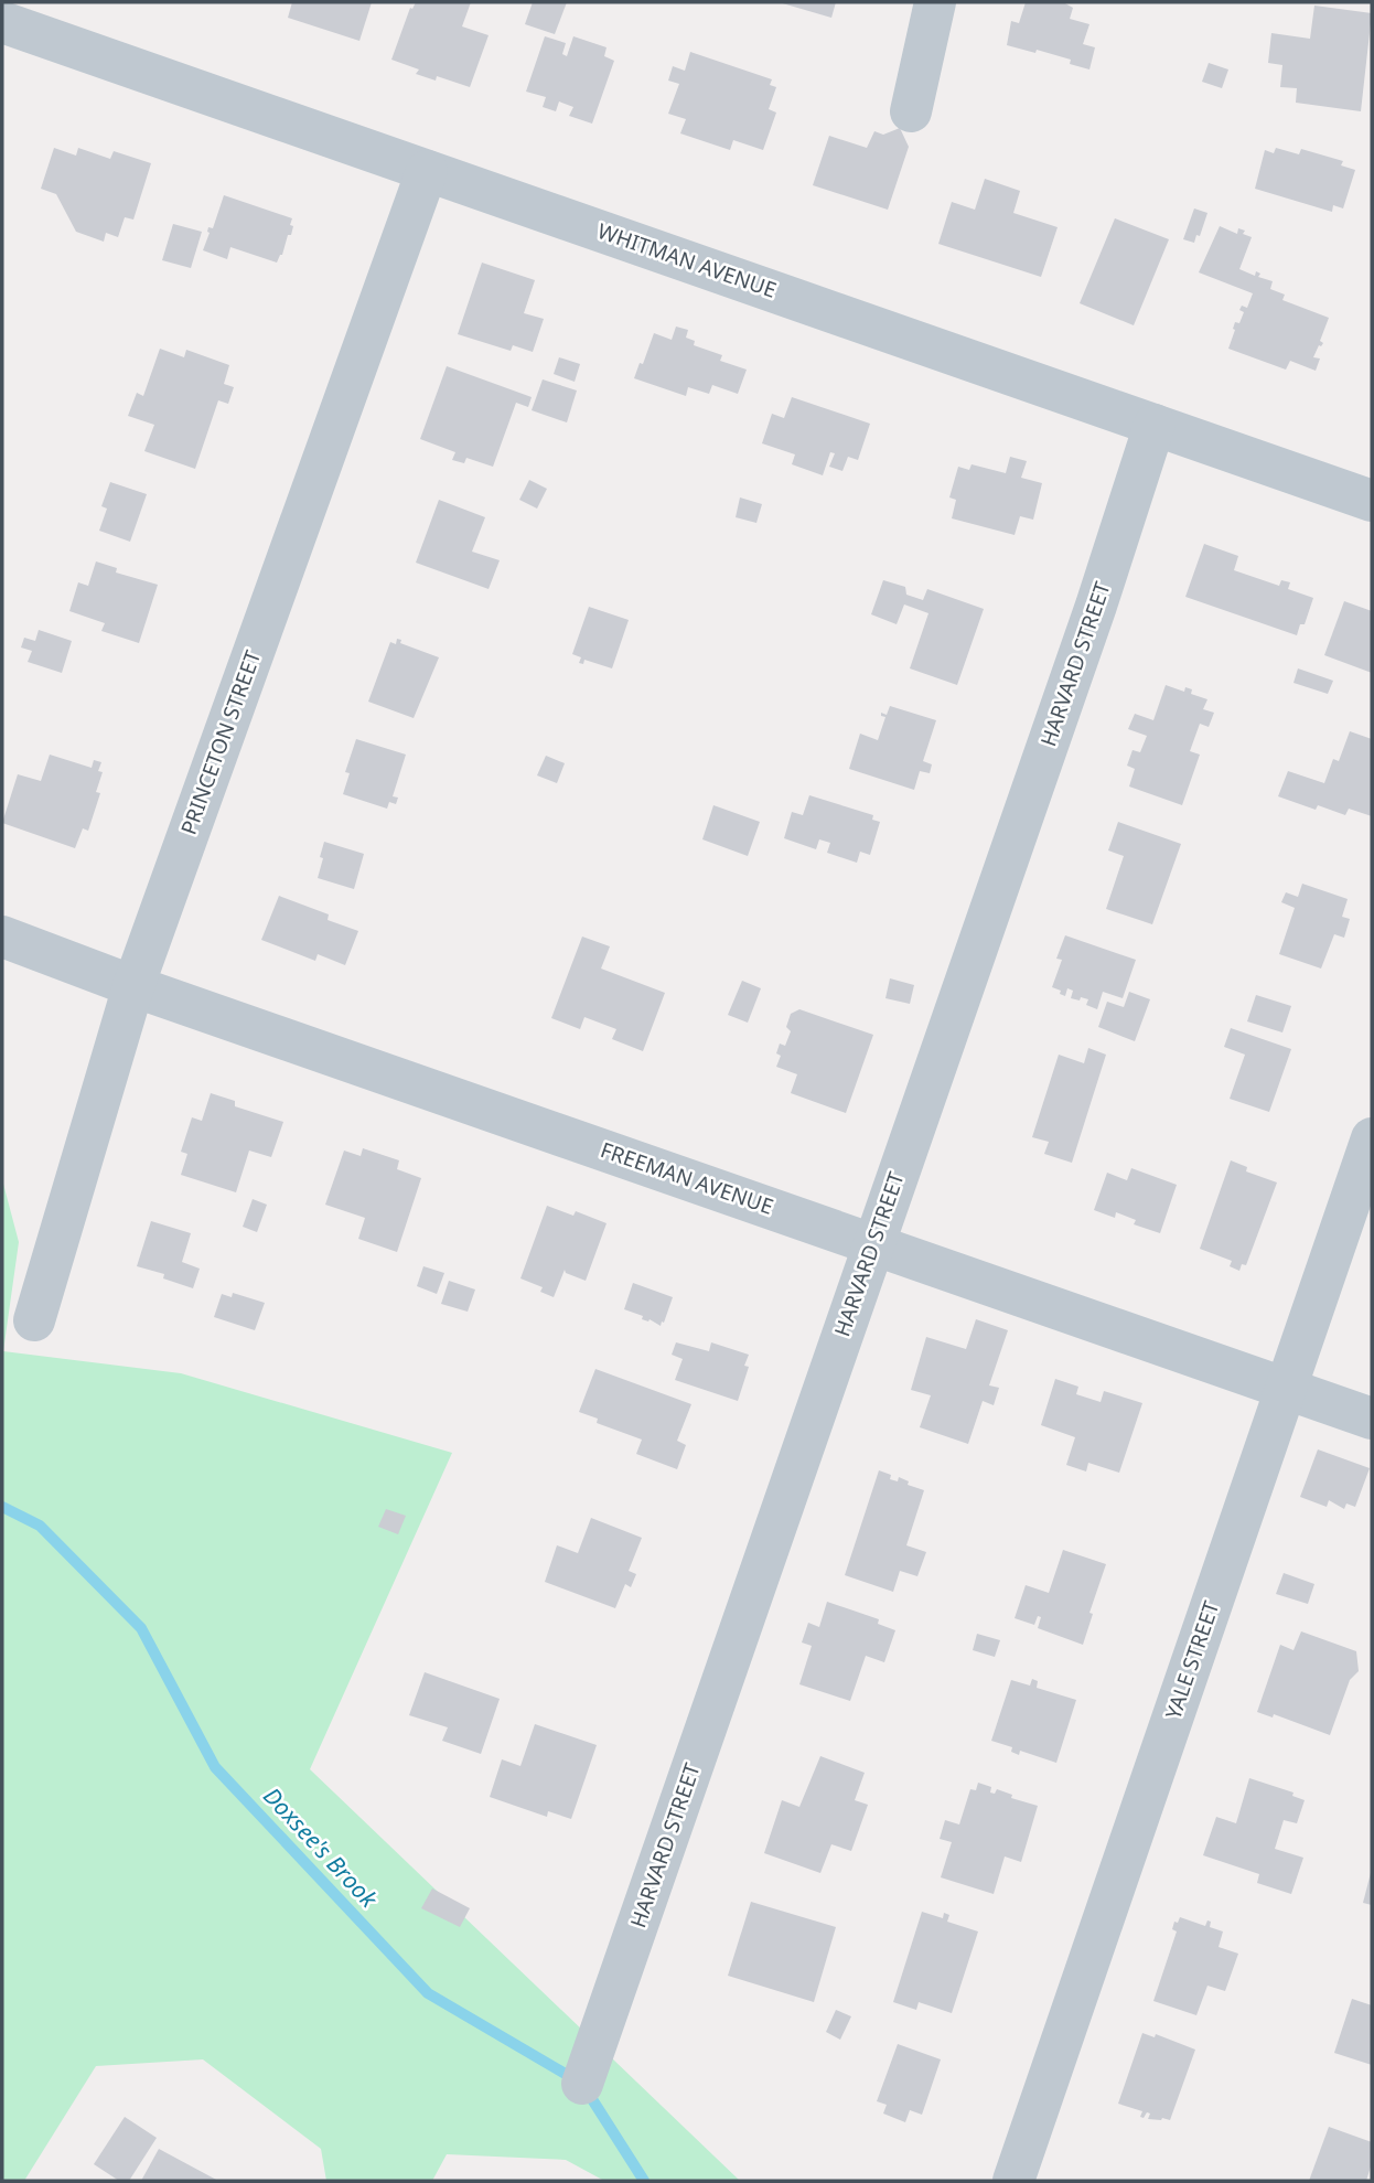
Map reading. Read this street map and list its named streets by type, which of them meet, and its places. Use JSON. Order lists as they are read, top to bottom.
{
  "streets": {
    "street": [
      "WHITMAN AVENUE",
      "HARVARD STREET",
      "PRINCETON STREET",
      "FREEMAN AVENUE",
      "YALE STREET"
    ]
  },
  "crossings": [
    ["WHITMAN AVENUE", "HARVARD STREET"],
    ["WHITMAN AVENUE", "PRINCETON STREET"],
    ["HARVARD STREET", "FREEMAN AVENUE"],
    ["PRINCETON STREET", "FREEMAN AVENUE"],
    ["FREEMAN AVENUE", "YALE STREET"]
  ],
  "water": ["Doxsee's Brook"]
}
